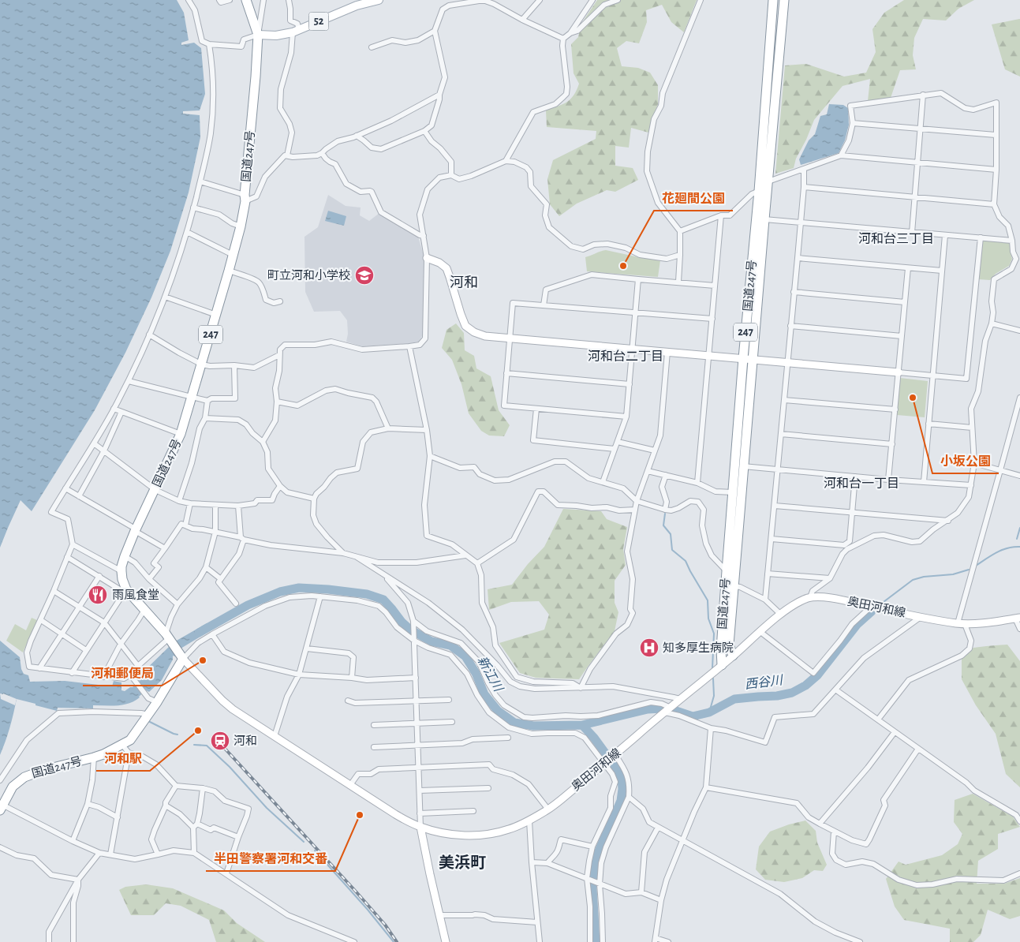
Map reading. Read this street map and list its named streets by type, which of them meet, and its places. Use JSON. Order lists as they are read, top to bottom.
{
  "streets": {
    "highway": ["国道247号", "247"],
    "main road": ["52", "奥田河和線"]
  },
  "crossings": [
    ["52", "国道247号"],
    ["国道247号", "奥田河和線"]
  ],
  "districts": [
    "河和台三丁目",
    "河和",
    "河和台二丁目",
    "河和台一丁目",
    "美浜町"
  ],
  "water": ["新江川", "西谷川"],
  "places": {
    "other": [
      "花廻間公園",
      "小坂公園",
      "河和郵便局",
      "河和駅",
      "半田警察署河和交番"
    ],
    "school or university": ["町立河和小学校"],
    "restaurant": ["雨風食堂"],
    "hospital": ["知多厚生病院"],
    "station": ["河和"]
  }
}
